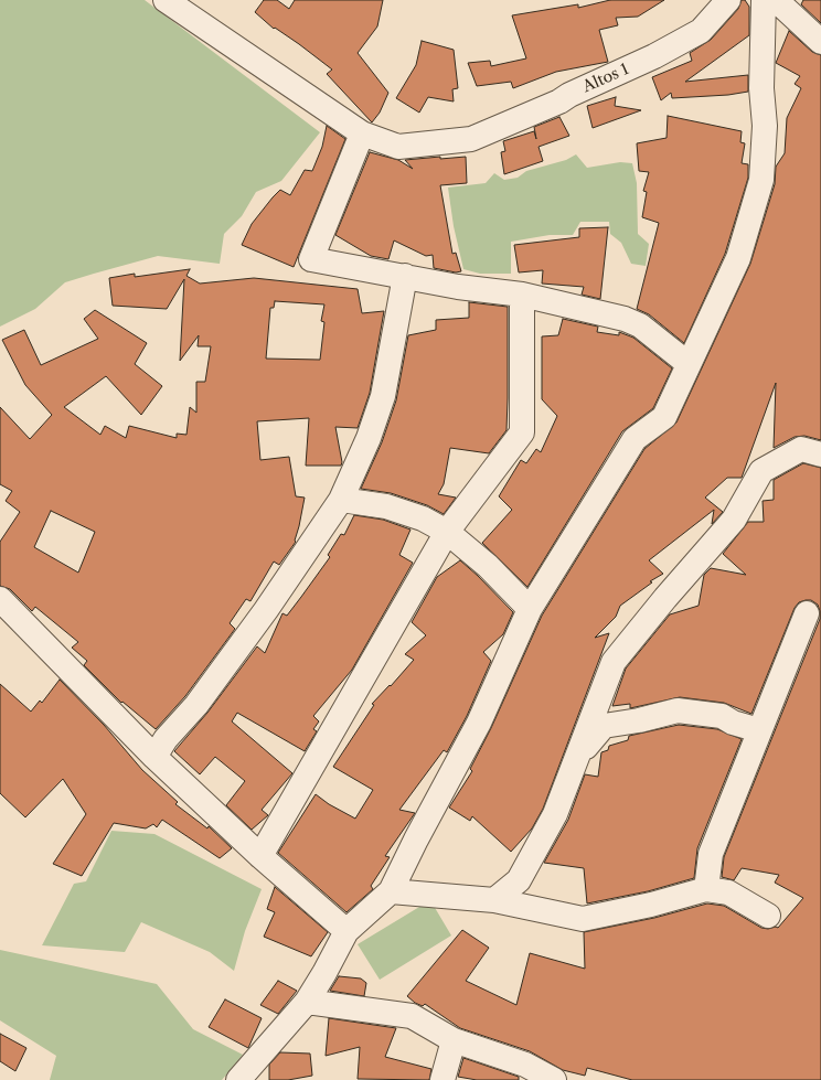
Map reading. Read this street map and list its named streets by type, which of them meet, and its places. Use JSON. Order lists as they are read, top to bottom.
{
  "streets": {
    "street": ["Altos 1"]
  }
}
